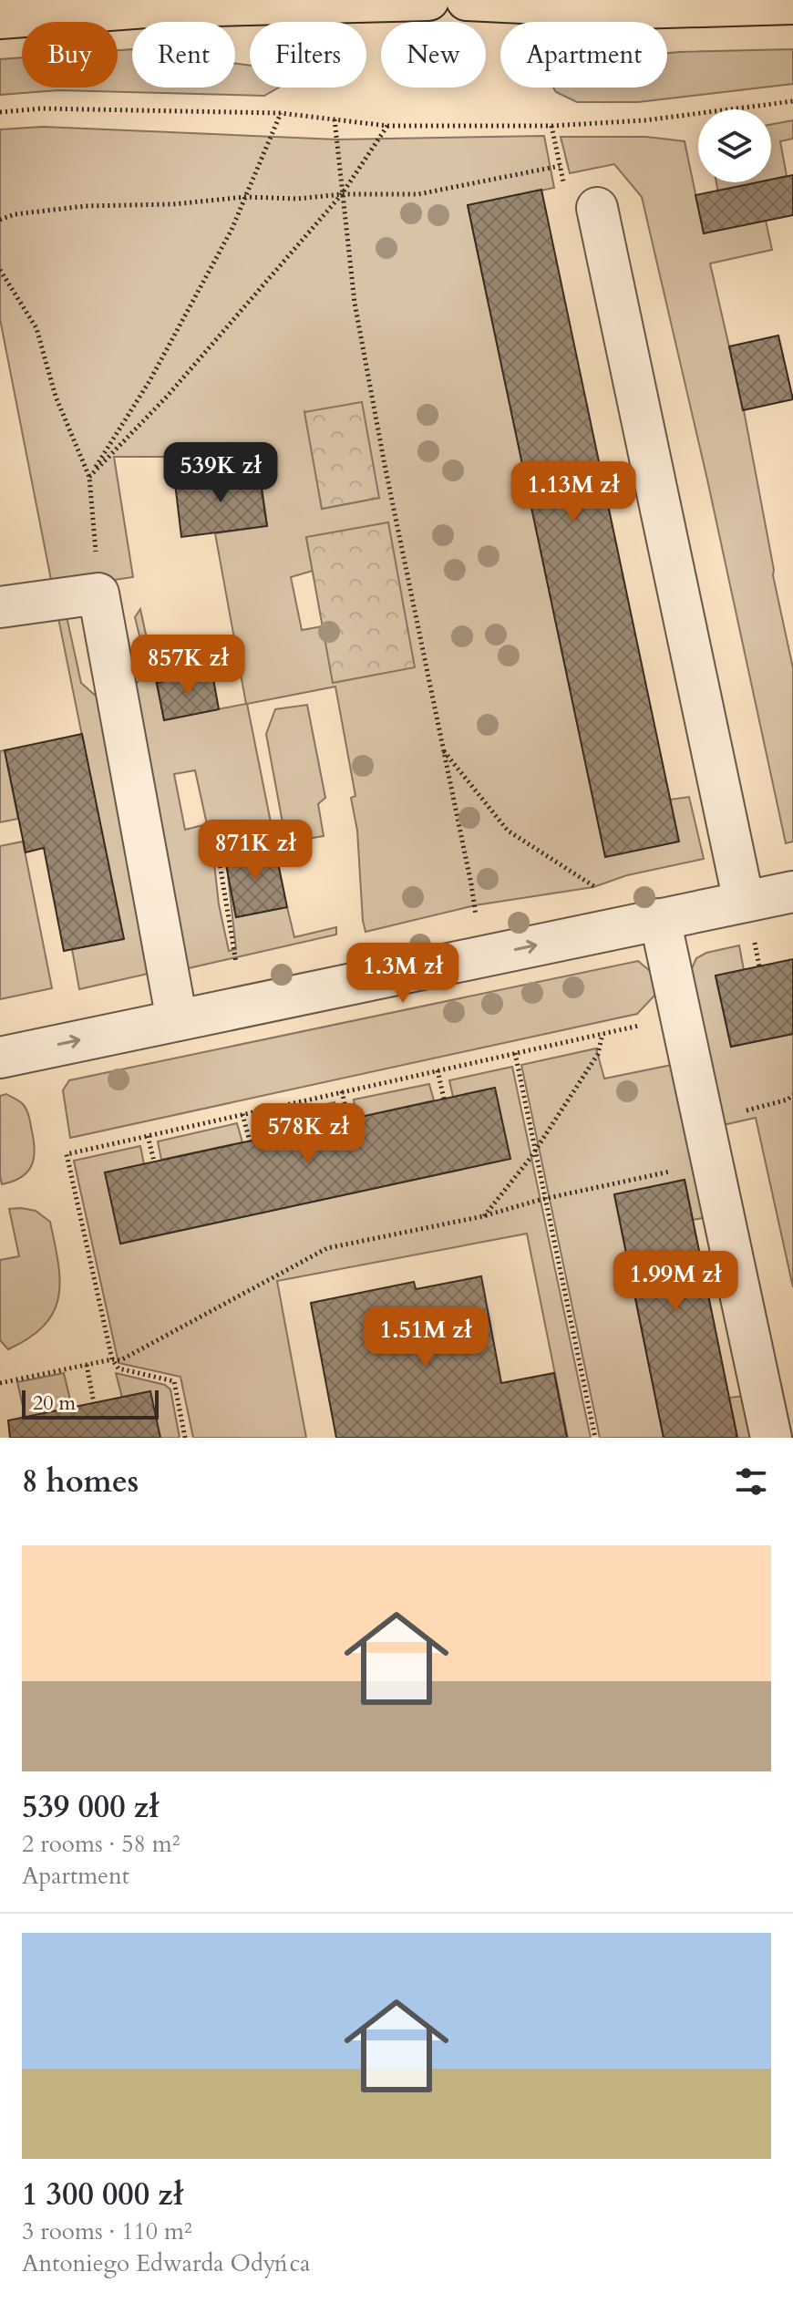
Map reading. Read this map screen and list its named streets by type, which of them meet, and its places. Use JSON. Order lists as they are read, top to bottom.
{
  "scale_bar": "20 m",
  "page": {
    "chip": [
      "Buy",
      "Rent",
      "Filters",
      "New",
      "Apartment"
    ],
    "price": [
      "539K zł",
      "1.13M zł",
      "857K zł",
      "871K zł",
      "1.3M zł",
      "578K zł",
      "1.99M zł",
      "1.51M zł"
    ],
    "scale": "20 m",
    "heading": "8 homes",
    "list": [
      {
        "name": "539 000 zł",
        "note": "2 rooms · 58 m² · Apartment"
      },
      {
        "name": "1 300 000 zł",
        "note": "3 rooms · 110 m² · Antoniego Edwarda Odyńca"
      }
    ]
  }
}
